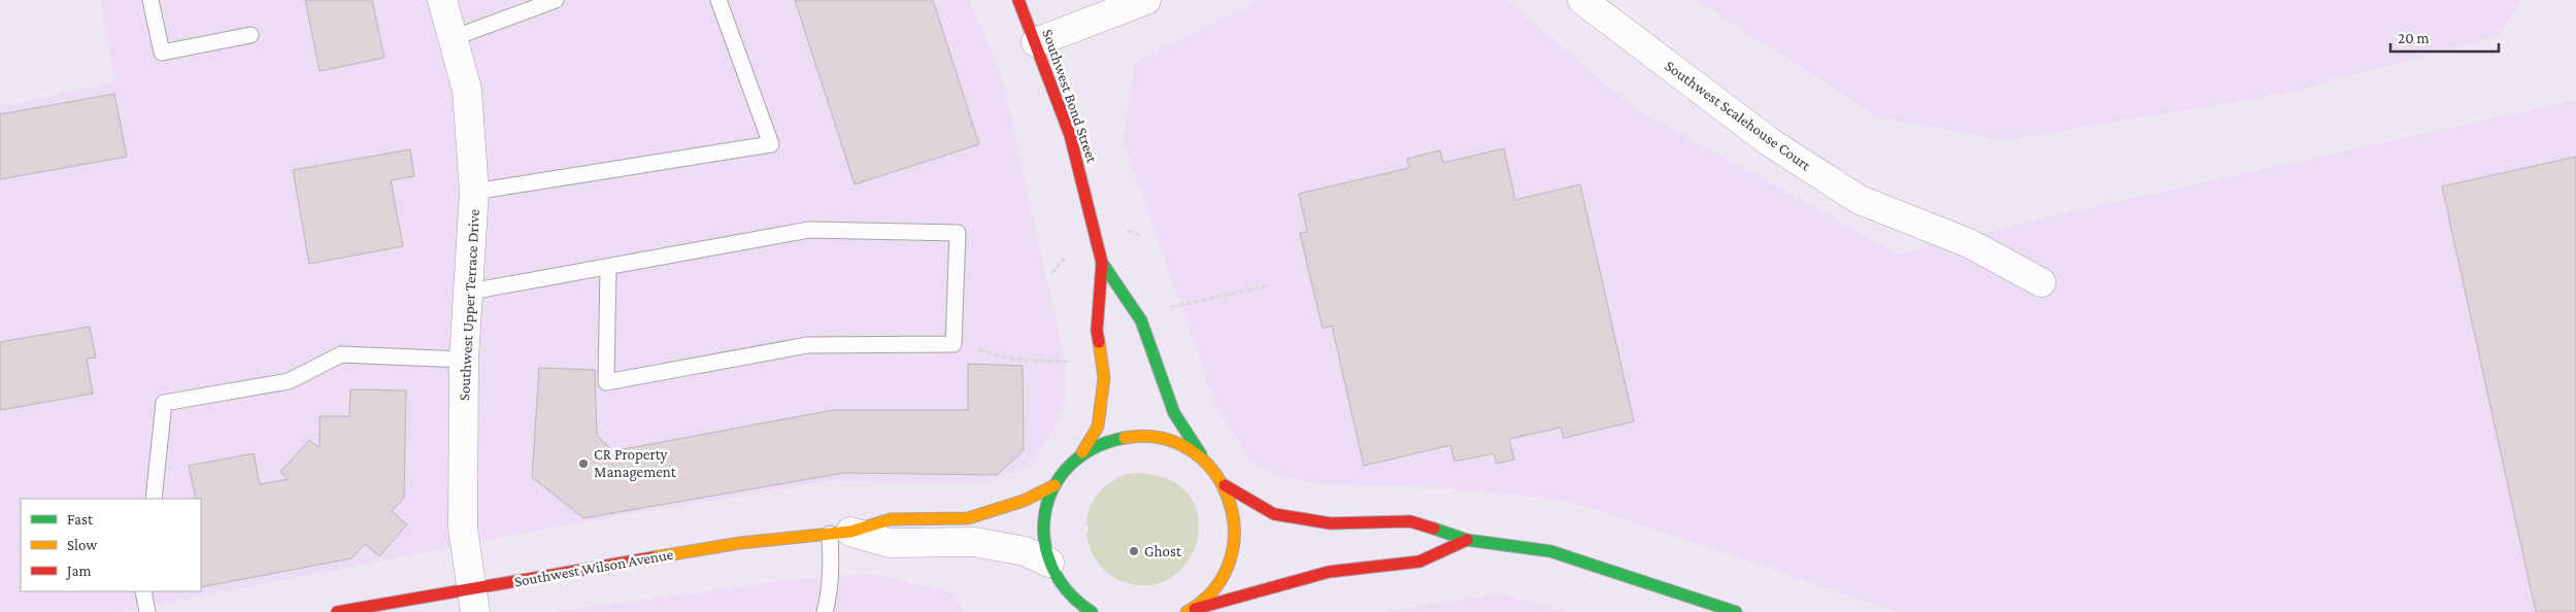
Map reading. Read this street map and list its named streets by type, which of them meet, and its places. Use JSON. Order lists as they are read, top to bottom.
{
  "streets": {
    "street": [
      "Southwest Bond Street",
      "Southwest Scalehouse Court",
      "Southwest Upper Terrace Drive",
      "Southwest Wilson Avenue"
    ]
  },
  "crossings": [
    ["Southwest Upper Terrace Drive", "Southwest Wilson Avenue"]
  ],
  "places": ["CR Property Management", "Ghost"],
  "legend": ["Fast", "Slow", "Jam"],
  "scale_bar": "20 m"
}
